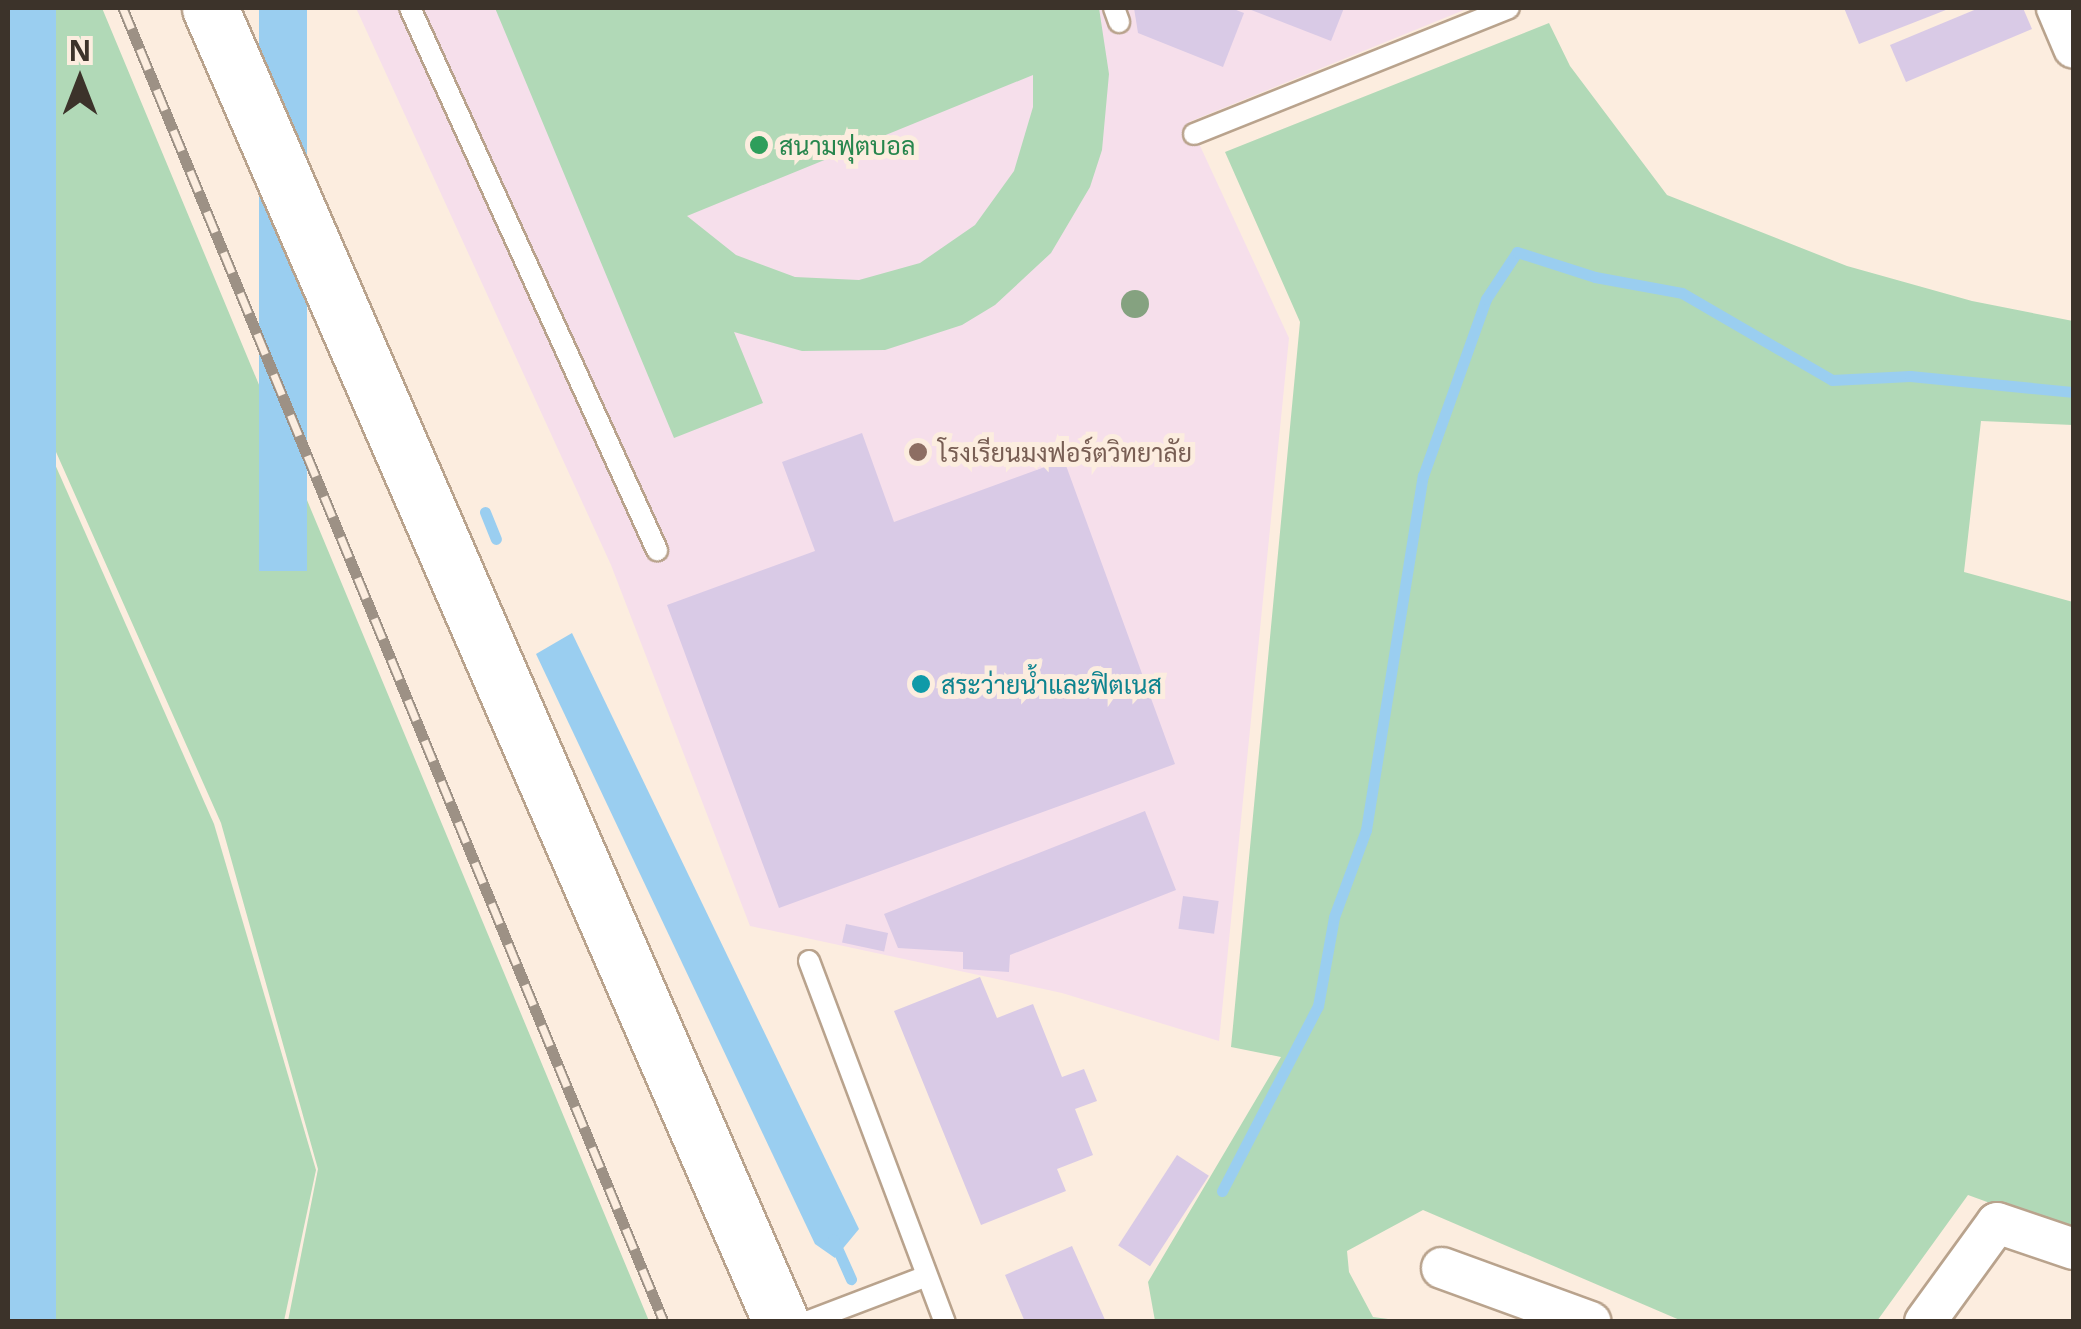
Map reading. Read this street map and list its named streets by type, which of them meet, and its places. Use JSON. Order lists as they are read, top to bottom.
{
  "places": ["สนามฟุตบอล", "โรงเรียนมงฟอร์ตวิทยาลัย", "สระว่ายน้ำและฟิตเนส"],
  "north": "top"
}
